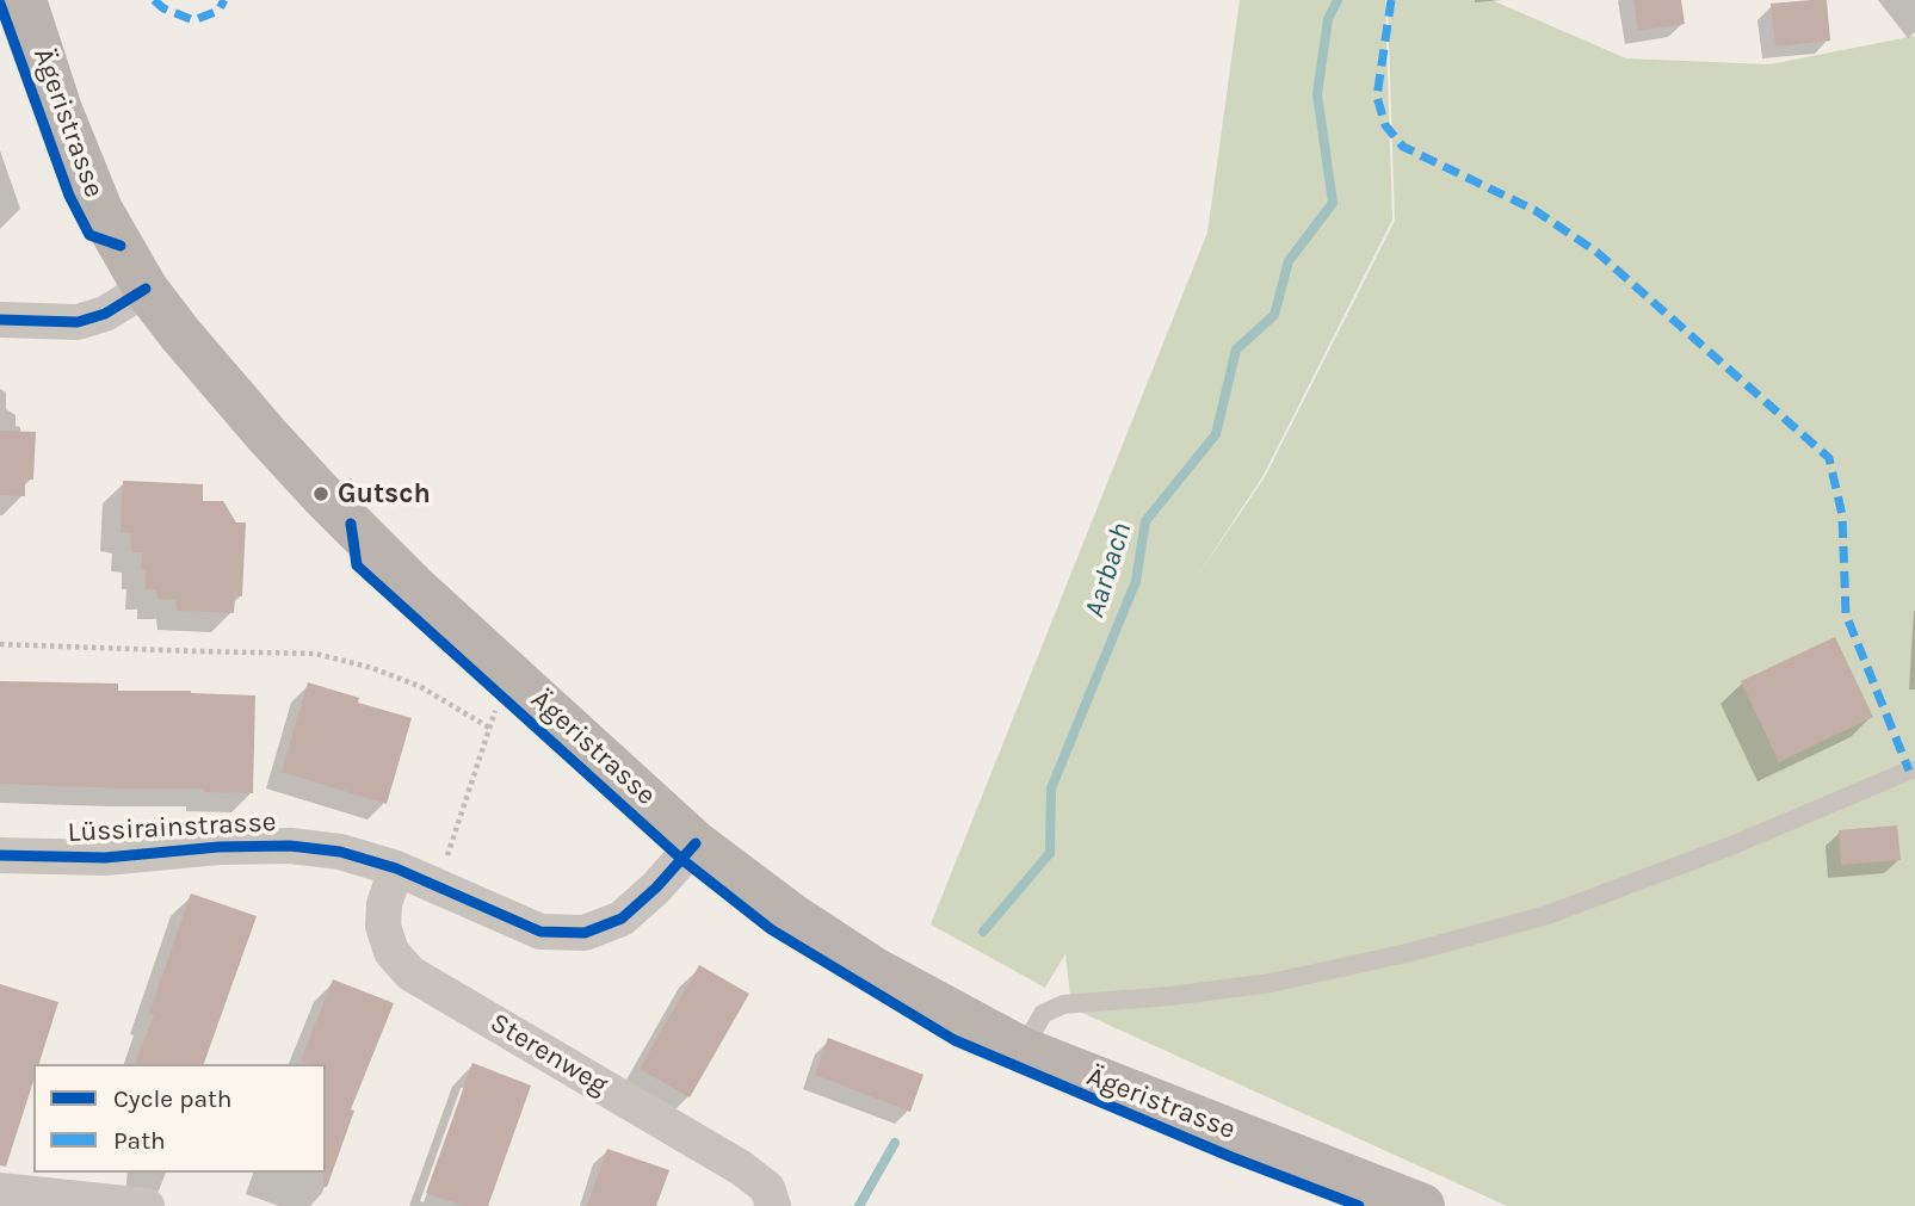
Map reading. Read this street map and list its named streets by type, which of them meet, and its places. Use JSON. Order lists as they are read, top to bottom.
{
  "streets": {
    "main road": ["Ägeristrasse"],
    "street": ["Lüssirainstrasse", "Sterenweg"]
  },
  "crossings": [
    ["Ägeristrasse", "Lüssirainstrasse"],
    ["Lüssirainstrasse", "Sterenweg"]
  ],
  "water": ["Aarbach"],
  "places": ["Gutsch"],
  "legend": ["Cycle path", "Path"]
}
